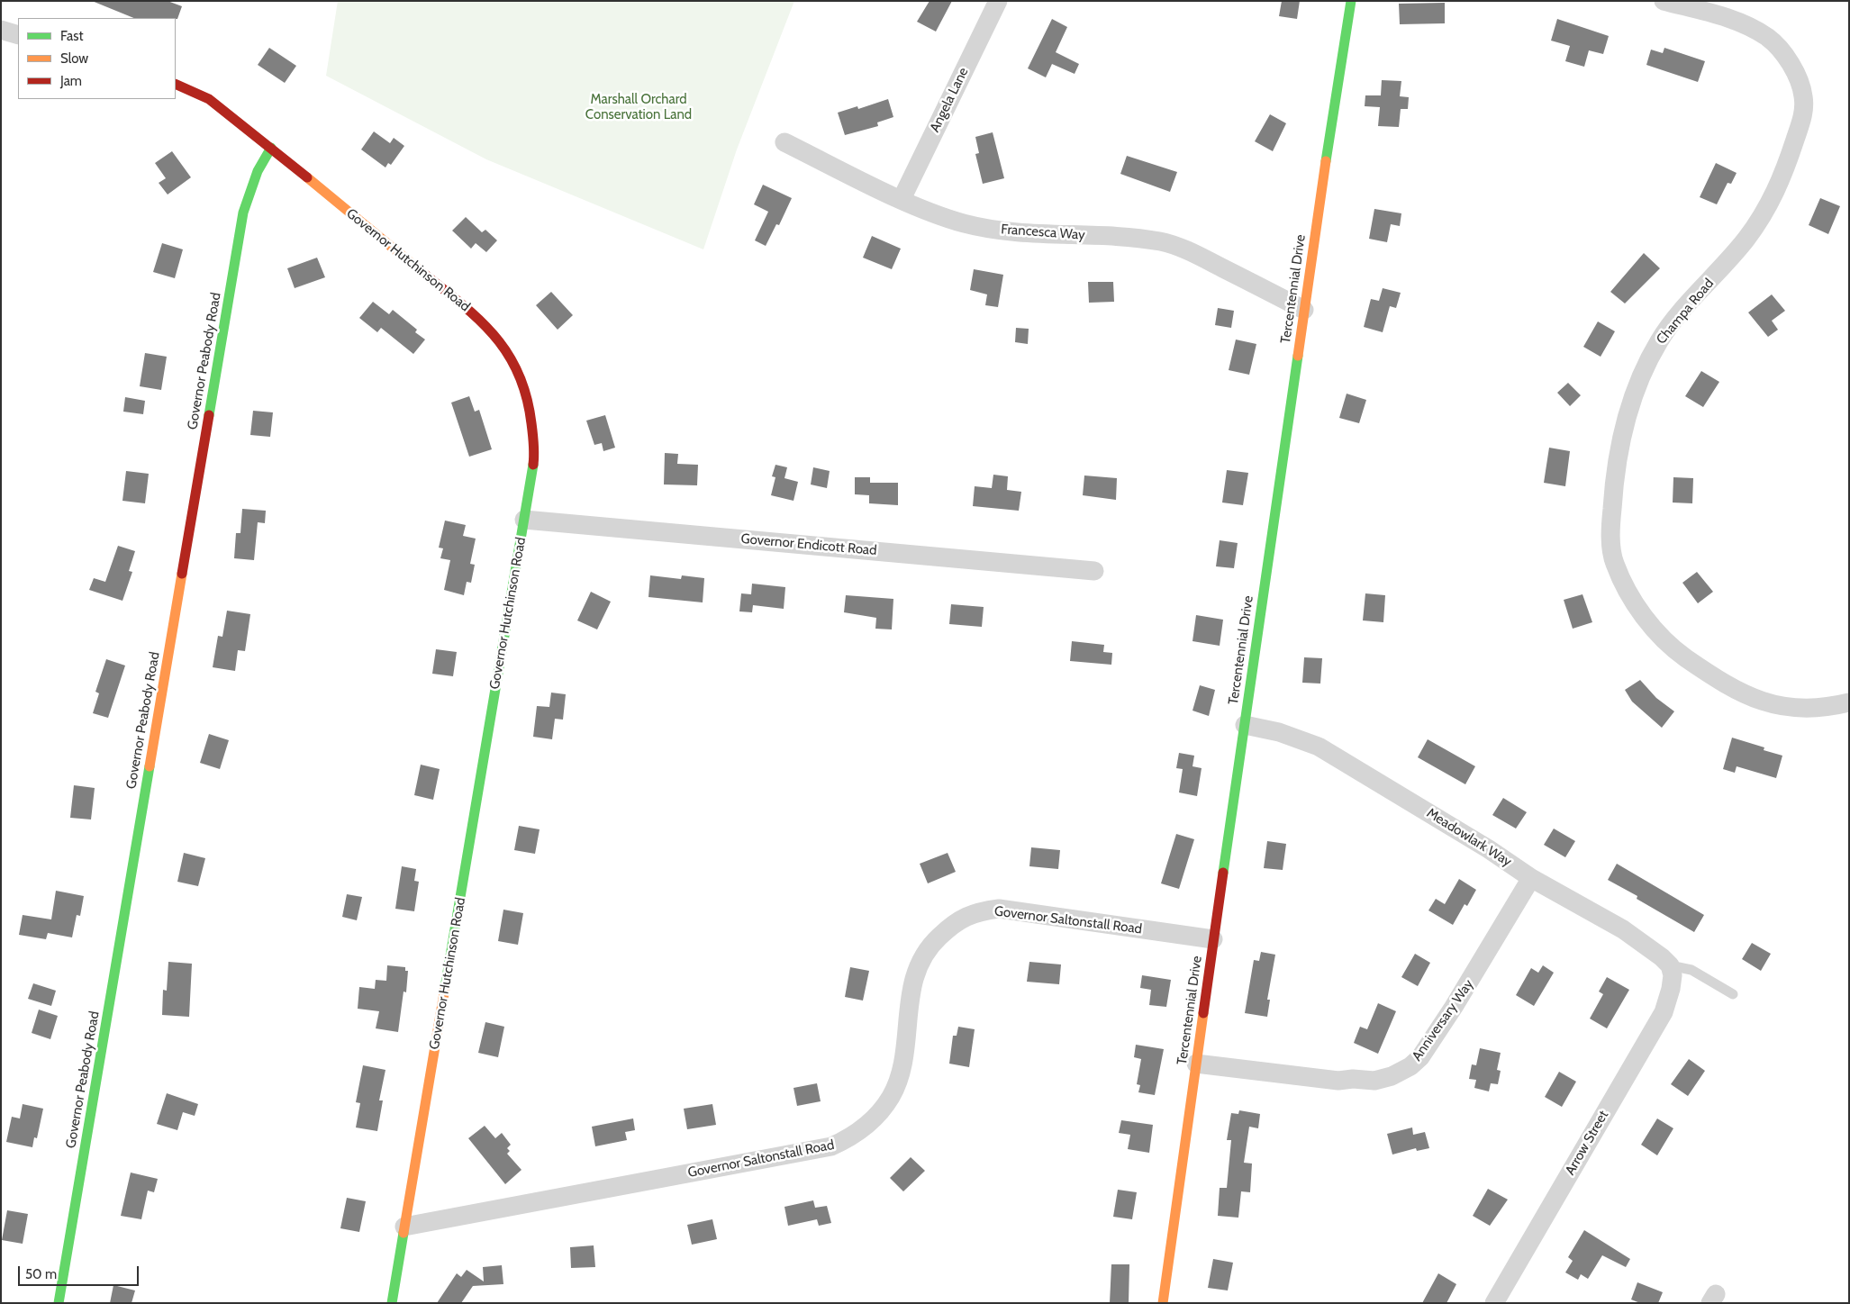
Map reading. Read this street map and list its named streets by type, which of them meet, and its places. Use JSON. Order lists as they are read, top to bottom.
{
  "streets": {
    "street": [
      "Angela Lane",
      "Francesca Way",
      "Governor Hutchinson Road",
      "Tercentennial Drive",
      "Champa Road",
      "Governor Peabody Road",
      "Governor Endicott Road",
      "Meadowlark Way",
      "Governor Saltonstall Road",
      "Anniversary Way",
      "Arrow Street"
    ]
  },
  "crossings": [
    ["Angela Lane", "Francesca Way"],
    ["Francesca Way", "Tercentennial Drive"],
    ["Governor Hutchinson Road", "Governor Peabody Road"],
    ["Governor Hutchinson Road", "Governor Endicott Road"],
    ["Governor Hutchinson Road", "Governor Saltonstall Road"],
    ["Tercentennial Drive", "Meadowlark Way"],
    ["Tercentennial Drive", "Governor Saltonstall Road"],
    ["Tercentennial Drive", "Anniversary Way"],
    ["Meadowlark Way", "Anniversary Way"],
    ["Meadowlark Way", "Arrow Street"]
  ],
  "parks": ["Marshall Orchard Conservation Land"],
  "legend": ["Fast", "Slow", "Jam"],
  "scale_bar": "50 m"
}
